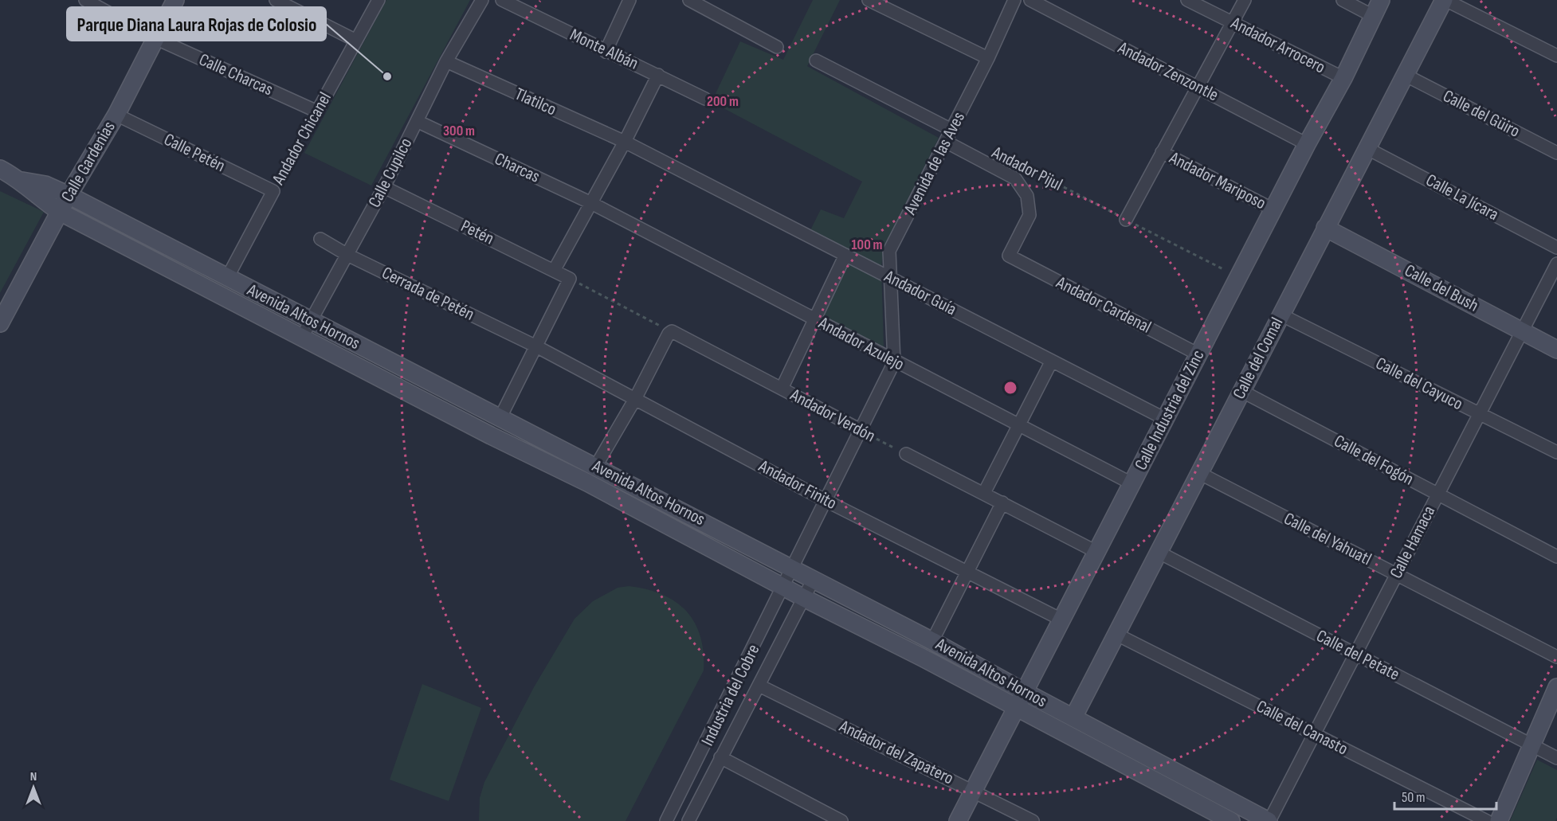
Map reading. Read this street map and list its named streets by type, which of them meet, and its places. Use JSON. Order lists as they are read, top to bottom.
{
  "streets": {
    "street": [
      "Andador Arrocero",
      "Monte Albán",
      "Andador Zenzontle",
      "Calle Charcas",
      "Tlatilco",
      "Calle del Güiro",
      "Andador Chicanel",
      "Calle Petén",
      "Calle Gardenias",
      "Avenida de las Aves",
      "Charcas",
      "Calle Cupilco",
      "Andador Mariposo",
      "Calle La Jícara",
      "Petén",
      "Calle del Bush",
      "Andador Guía",
      "Cerrada de Petén",
      "Andador Cardenal",
      "Avenida Altos Hornos",
      "Andador Azulejo",
      "Calle del Comal",
      "Calle del Cayuco",
      "Calle Industria del Zinc",
      "Andador Verdón",
      "Calle del Fogón",
      "Andador Finito",
      "Calle del Yahuatl",
      "Calle Hamaca",
      "Calle del Petate",
      "Industria del Cobre",
      "Calle del Canasto",
      "Andador del Zapatero"
    ],
    "path": ["Andador Pijul"]
  },
  "crossings": [
    ["Andador Arrocero", "Calle Industria del Zinc"],
    ["Andador Zenzontle", "Calle Industria del Zinc"],
    ["Calle Charcas", "Andador Chicanel"],
    ["Calle Charcas", "Calle Gardenias"],
    ["Tlatilco", "Calle Cupilco"],
    ["Tlatilco", "Andador Guía"],
    ["Calle del Güiro", "Calle del Comal"],
    ["Andador Chicanel", "Calle Petén"],
    ["Andador Chicanel", "Avenida Altos Hornos"],
    ["Calle Petén", "Calle Gardenias"],
    ["Calle Gardenias", "Avenida Altos Hornos"],
    ["Avenida de las Aves", "Andador Guía"],
    ["Avenida de las Aves", "Andador Cardenal"],
    ["Avenida de las Aves", "Avenida Altos Hornos"],
    ["Avenida de las Aves", "Andador Azulejo"],
    ["Avenida de las Aves", "Andador Verdón"],
    ["Avenida de las Aves", "Andador Finito"],
    ["Avenida de las Aves", "Industria del Cobre"],
    ["Charcas", "Calle Cupilco"],
    ["Charcas", "Andador Azulejo"],
    ["Andador Pijul", "Calle Industria del Zinc"],
    ["Calle Cupilco", "Petén"],
    ["Calle Cupilco", "Cerrada de Petén"],
    ["Calle Cupilco", "Avenida Altos Hornos"],
    ["Andador Mariposo", "Calle Industria del Zinc"],
    ["Calle La Jícara", "Calle del Comal"],
    ["Calle del Bush", "Calle del Comal"],
    ["Calle del Bush", "Calle Hamaca"],
    ["Andador Guía", "Calle Industria del Zinc"],
    ["Cerrada de Petén", "Andador Finito"],
    ["Andador Cardenal", "Calle Industria del Zinc"],
    ["Avenida Altos Hornos", "Calle del Comal"],
    ["Avenida Altos Hornos", "Calle Industria del Zinc"],
    ["Avenida Altos Hornos", "Calle Hamaca"],
    ["Avenida Altos Hornos", "Industria del Cobre"],
    ["Andador Azulejo", "Calle Industria del Zinc"],
    ["Calle del Comal", "Calle del Cayuco"],
    ["Calle del Comal", "Calle del Fogón"],
    ["Calle del Comal", "Calle del Yahuatl"],
    ["Calle del Comal", "Calle del Petate"],
    ["Calle del Comal", "Calle del Canasto"],
    ["Calle del Cayuco", "Calle Hamaca"],
    ["Calle Industria del Zinc", "Andador Finito"],
    ["Calle Industria del Zinc", "Andador del Zapatero"],
    ["Calle del Fogón", "Calle Hamaca"],
    ["Calle del Yahuatl", "Calle Hamaca"],
    ["Calle Hamaca", "Calle del Petate"],
    ["Calle Hamaca", "Calle del Canasto"],
    ["Industria del Cobre", "Andador del Zapatero"]
  ],
  "places": ["Parque Diana Laura Rojas de Colosio"],
  "scale_bar": "50 m",
  "north": "top",
  "rings": ["200 m", "300 m", "100 m"]
}
